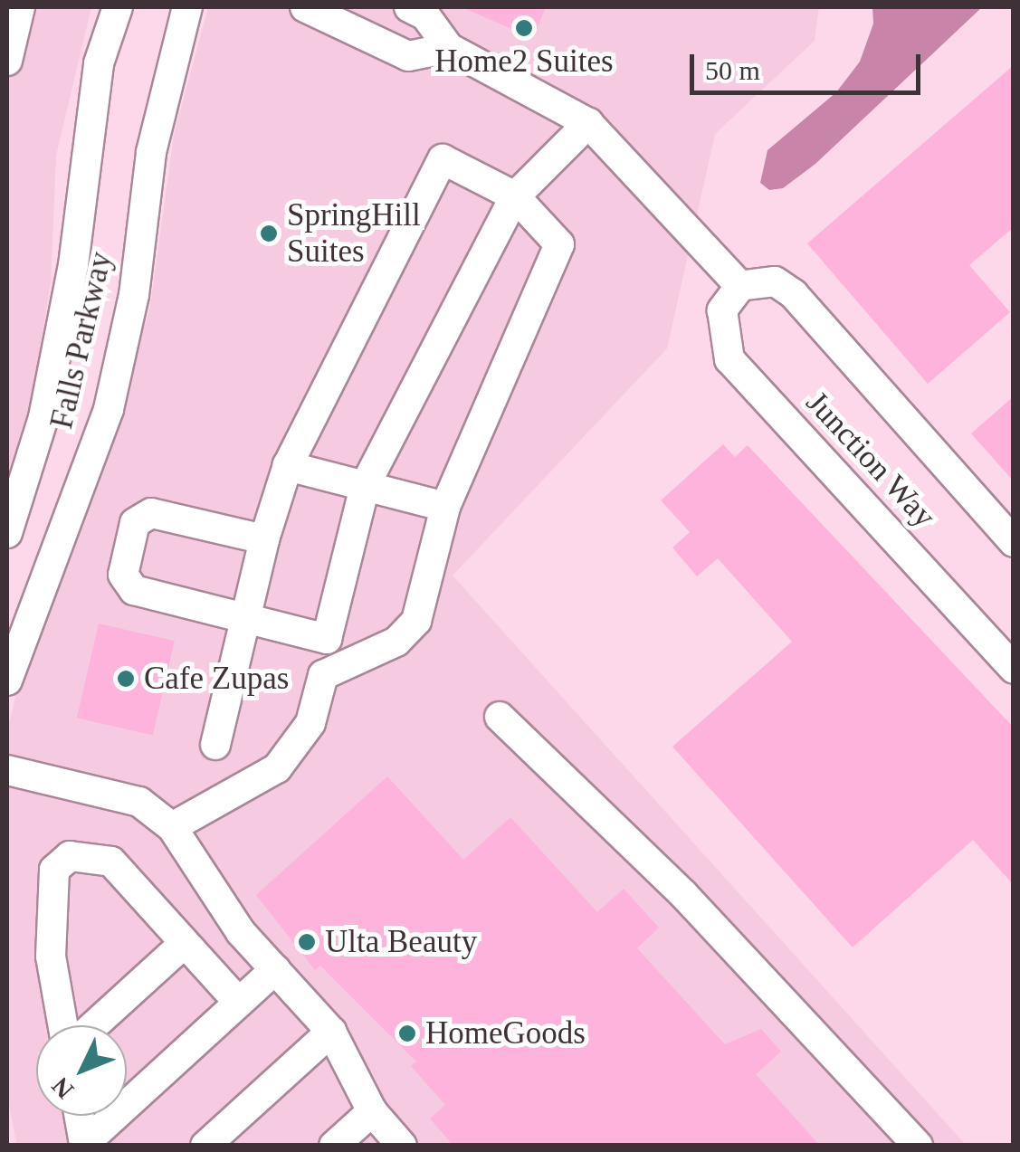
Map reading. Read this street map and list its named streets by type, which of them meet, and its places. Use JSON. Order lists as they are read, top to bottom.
{
  "streets": {
    "street": ["Falls Parkway", "Junction Way"]
  },
  "places": [
    "Home2 Suites",
    "SpringHill Suites",
    "Cafe Zupas",
    "Ulta Beauty",
    "HomeGoods"
  ],
  "scale_bar": "50 m",
  "north": "bottom left"
}
